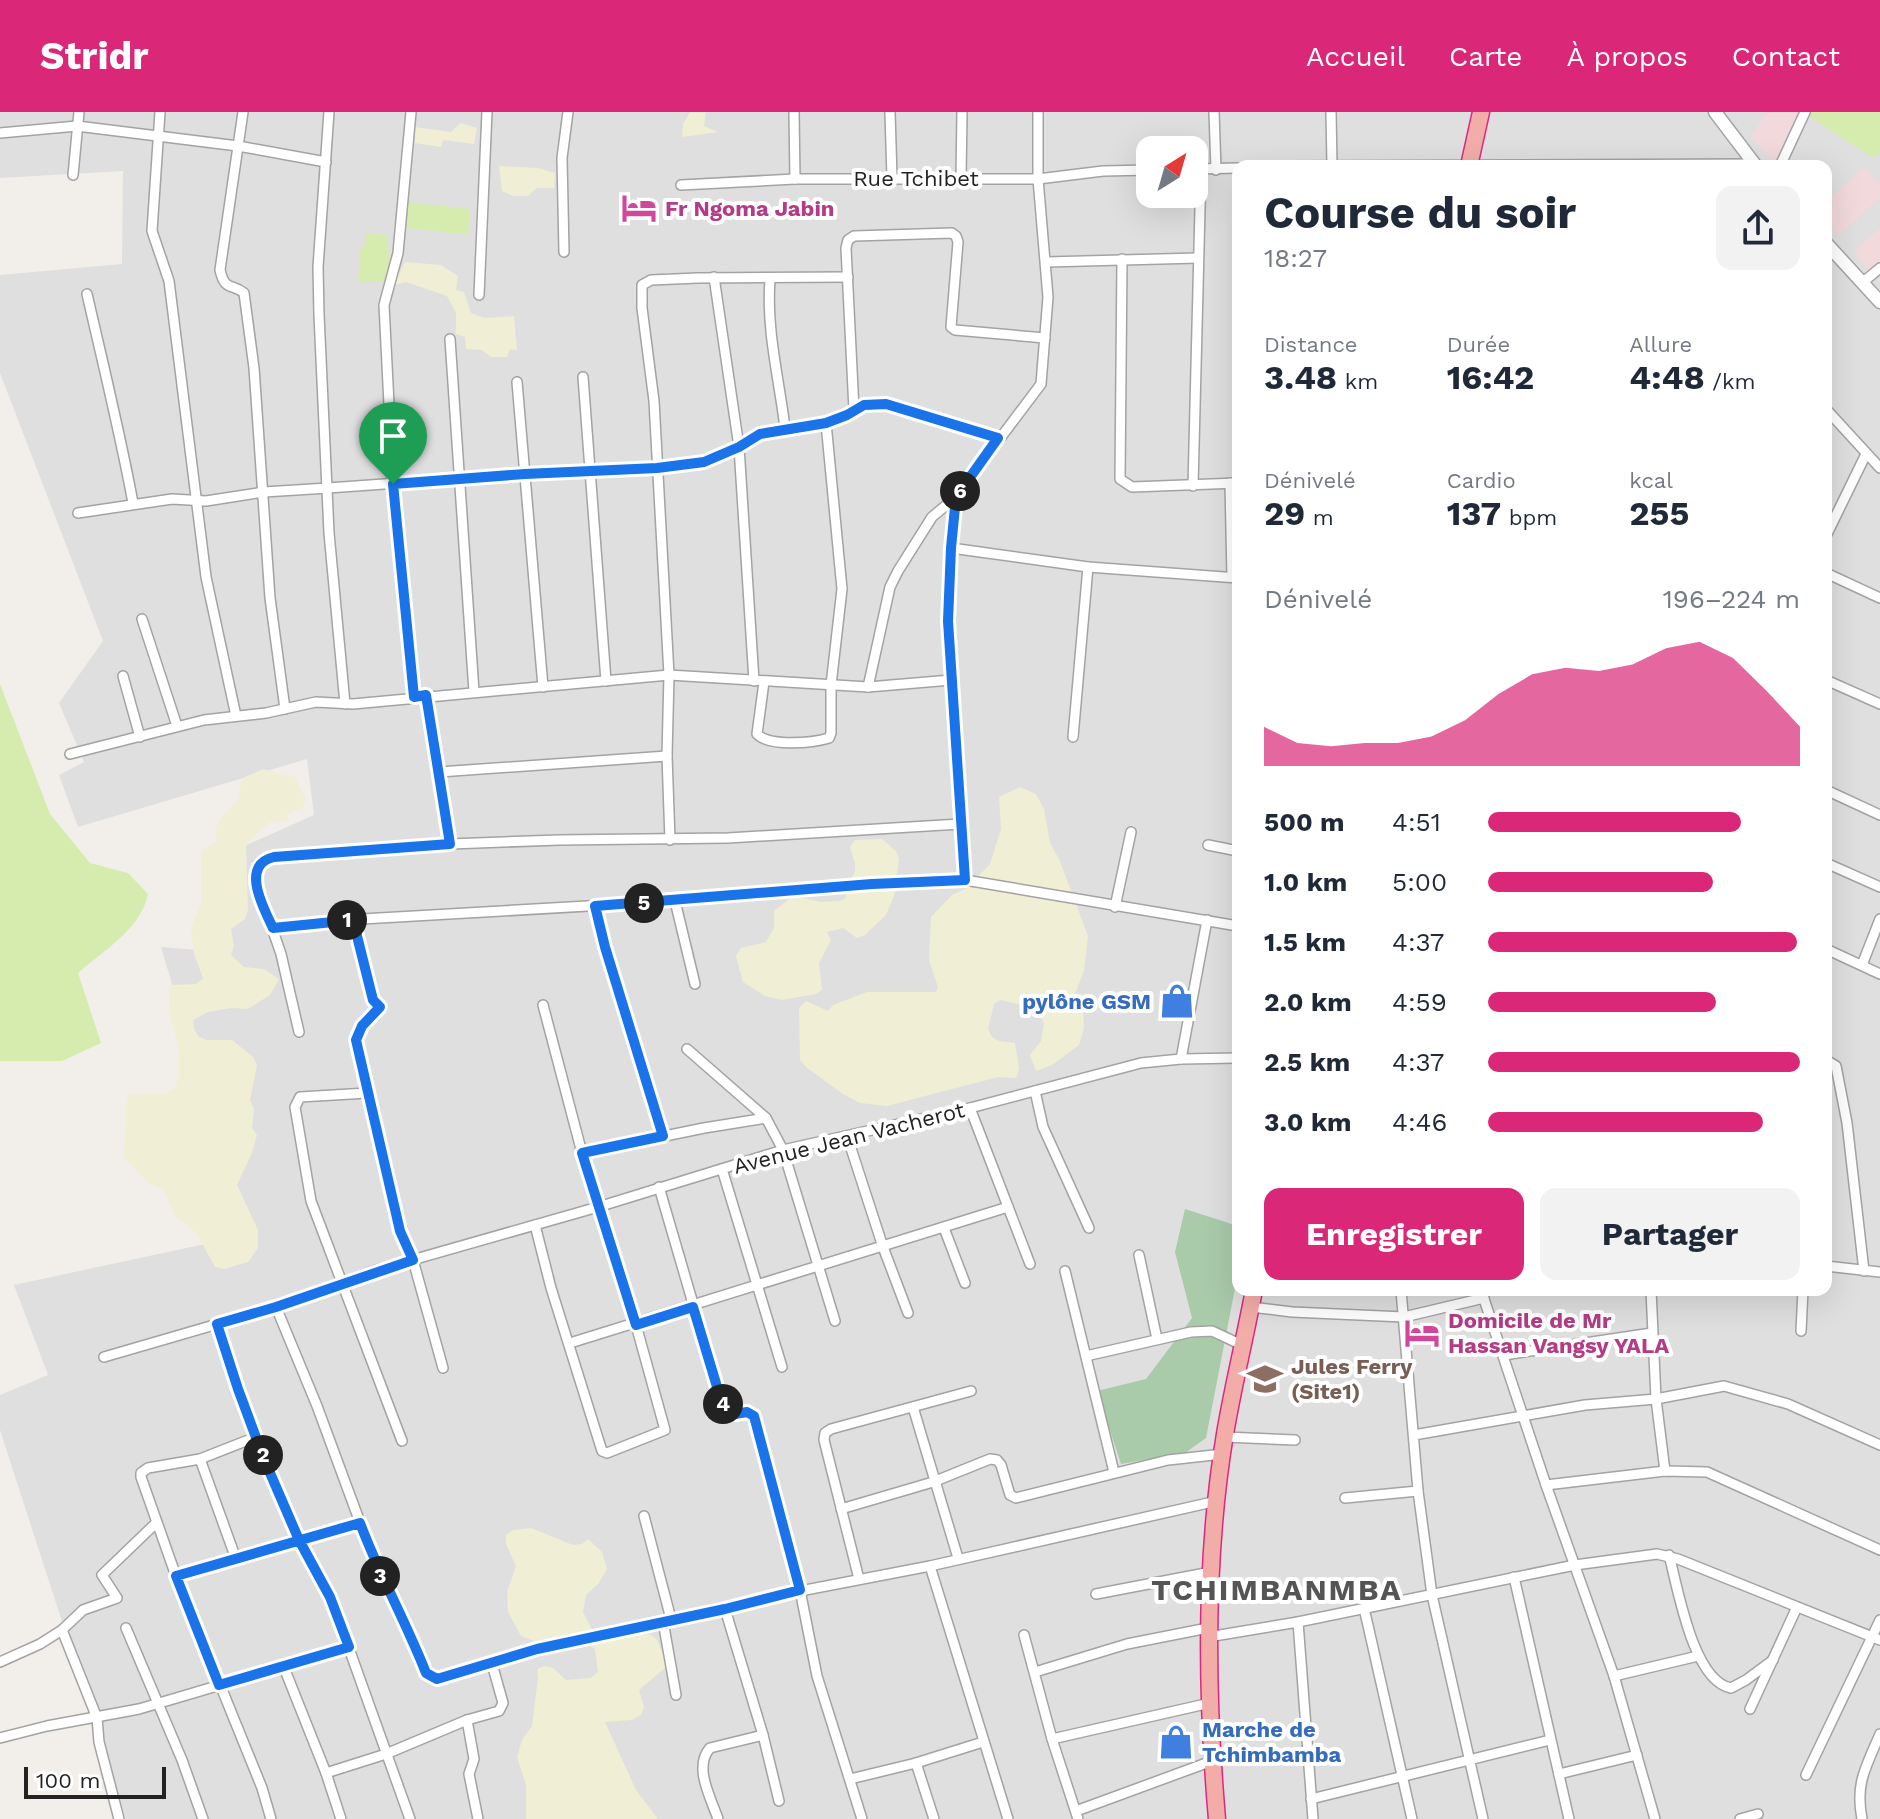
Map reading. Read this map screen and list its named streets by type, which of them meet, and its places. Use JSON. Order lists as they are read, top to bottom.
{
  "streets": {
    "street": ["Rue Tchibet", "Avenue Jean Vacherot"]
  },
  "districts": ["TCHIMBANMBA"],
  "places": {
    "hotel": ["Fr Ngoma Jabin", "Domicile de Mr Hassan Vangsy YALA"],
    "shop": ["pylône GSM", "Marche de Tchimbamba"],
    "school or university": ["Jules Ferry (Site1)"]
  },
  "scale_bar": "100 m",
  "north": "top right",
  "page": {
    "header": "Stridr",
    "nav": [
      "Accueil",
      "Carte",
      "À propos",
      "Contact"
    ],
    "heading": ["Course du soir", "18:27"],
    "stats": [
      ["Distance", "3.48 km"],
      ["Durée", "16:42"],
      ["Allure", "4:48 /km"],
      ["Dénivelé", "29 m"],
      ["Cardio", "137 bpm"],
      ["kcal", "255"]
    ],
    "pins": [
      "6",
      "5",
      "1",
      "4",
      "2",
      "3"
    ],
    "chart": ["Dénivelé", "196–224 m"],
    "list": [
      {
        "name": "500 m",
        "note": "4:51"
      },
      {
        "name": "1.0 km",
        "note": "5:00"
      },
      {
        "name": "1.5 km",
        "note": "4:37"
      },
      {
        "name": "2.0 km",
        "note": "4:59"
      },
      {
        "name": "2.5 km",
        "note": "4:37"
      },
      {
        "name": "3.0 km",
        "note": "4:46"
      }
    ],
    "buttons": ["Enregistrer", "Partager"],
    "scale": "100 m"
  }
}
